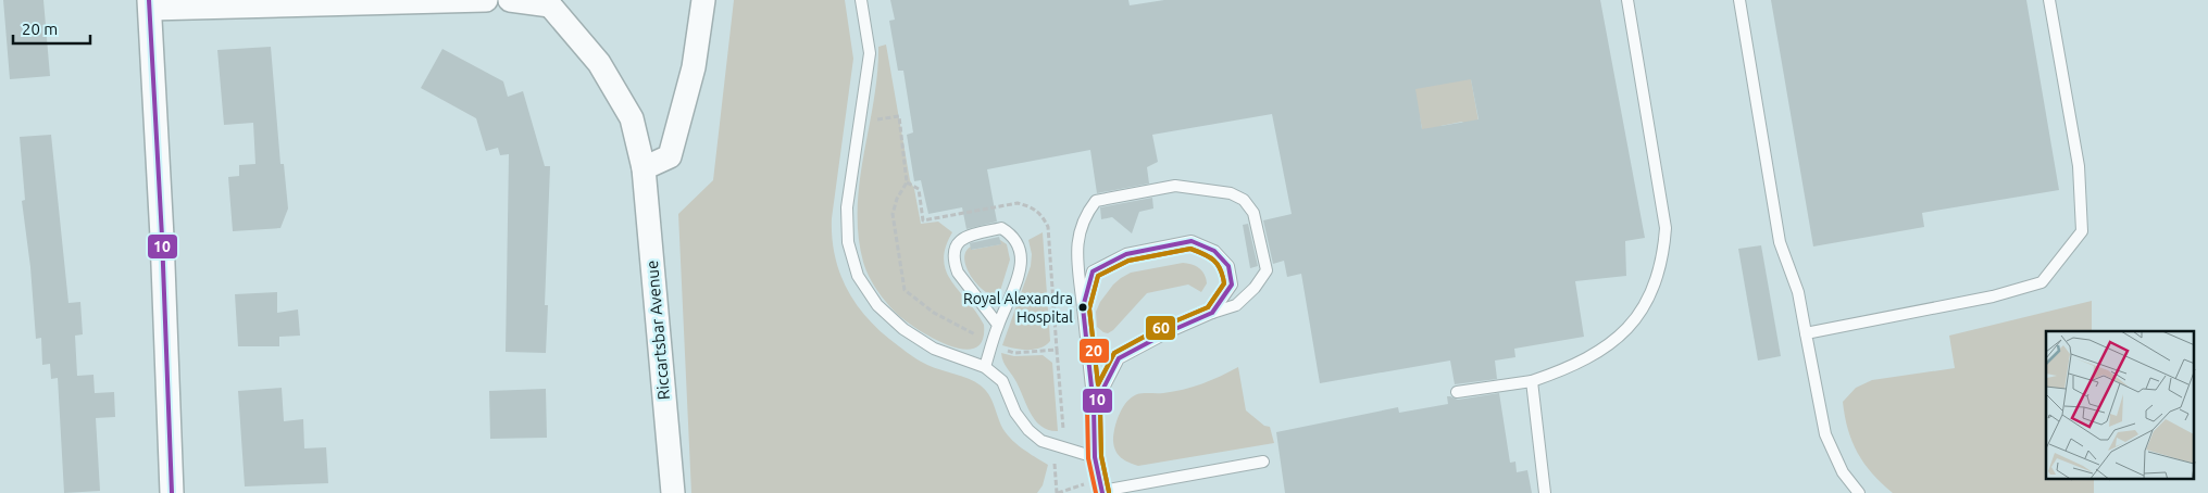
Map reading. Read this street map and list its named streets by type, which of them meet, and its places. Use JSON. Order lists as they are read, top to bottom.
{
  "streets": {
    "street": ["Riccartsbar Avenue"]
  },
  "places": ["Royal Alexandra Hospital"],
  "lines": ["transit line 10", "transit line 20", "transit line 60"],
  "scale_bar": "20 m"
}
